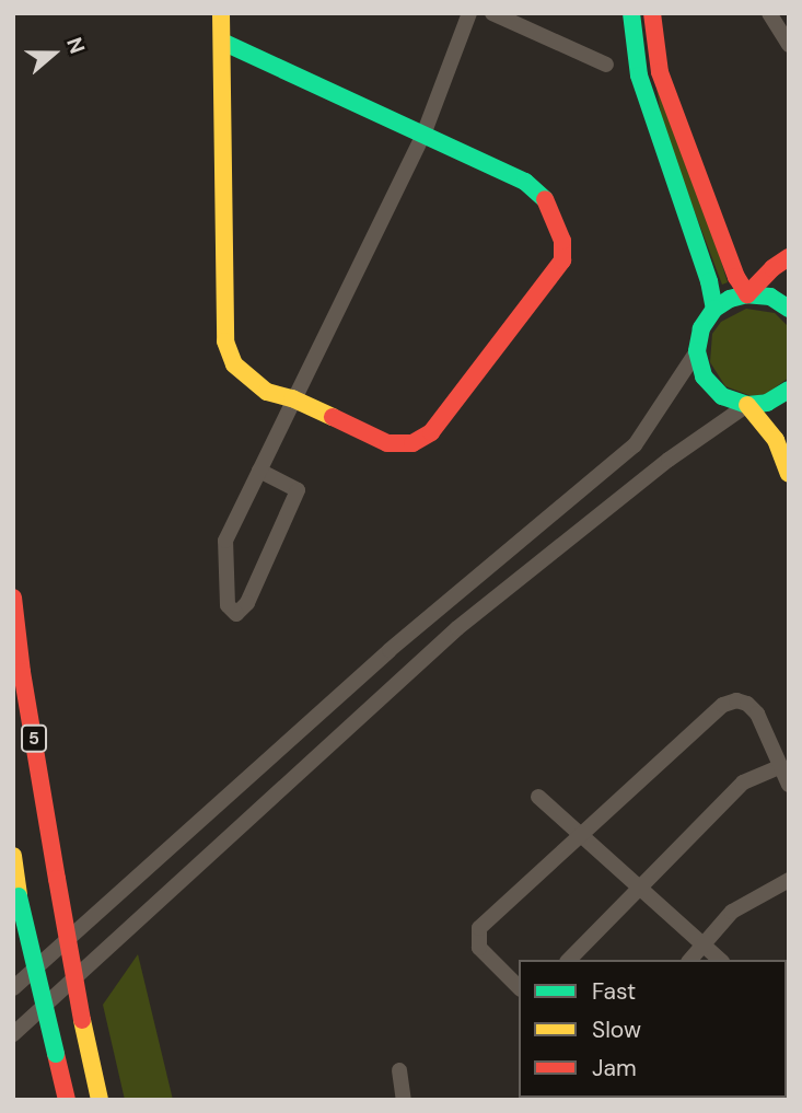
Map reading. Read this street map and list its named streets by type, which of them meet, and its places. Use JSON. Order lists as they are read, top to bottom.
{
  "streets": {
    "main road": ["5"]
  },
  "legend": ["Fast", "Slow", "Jam"],
  "north": "right"
}
